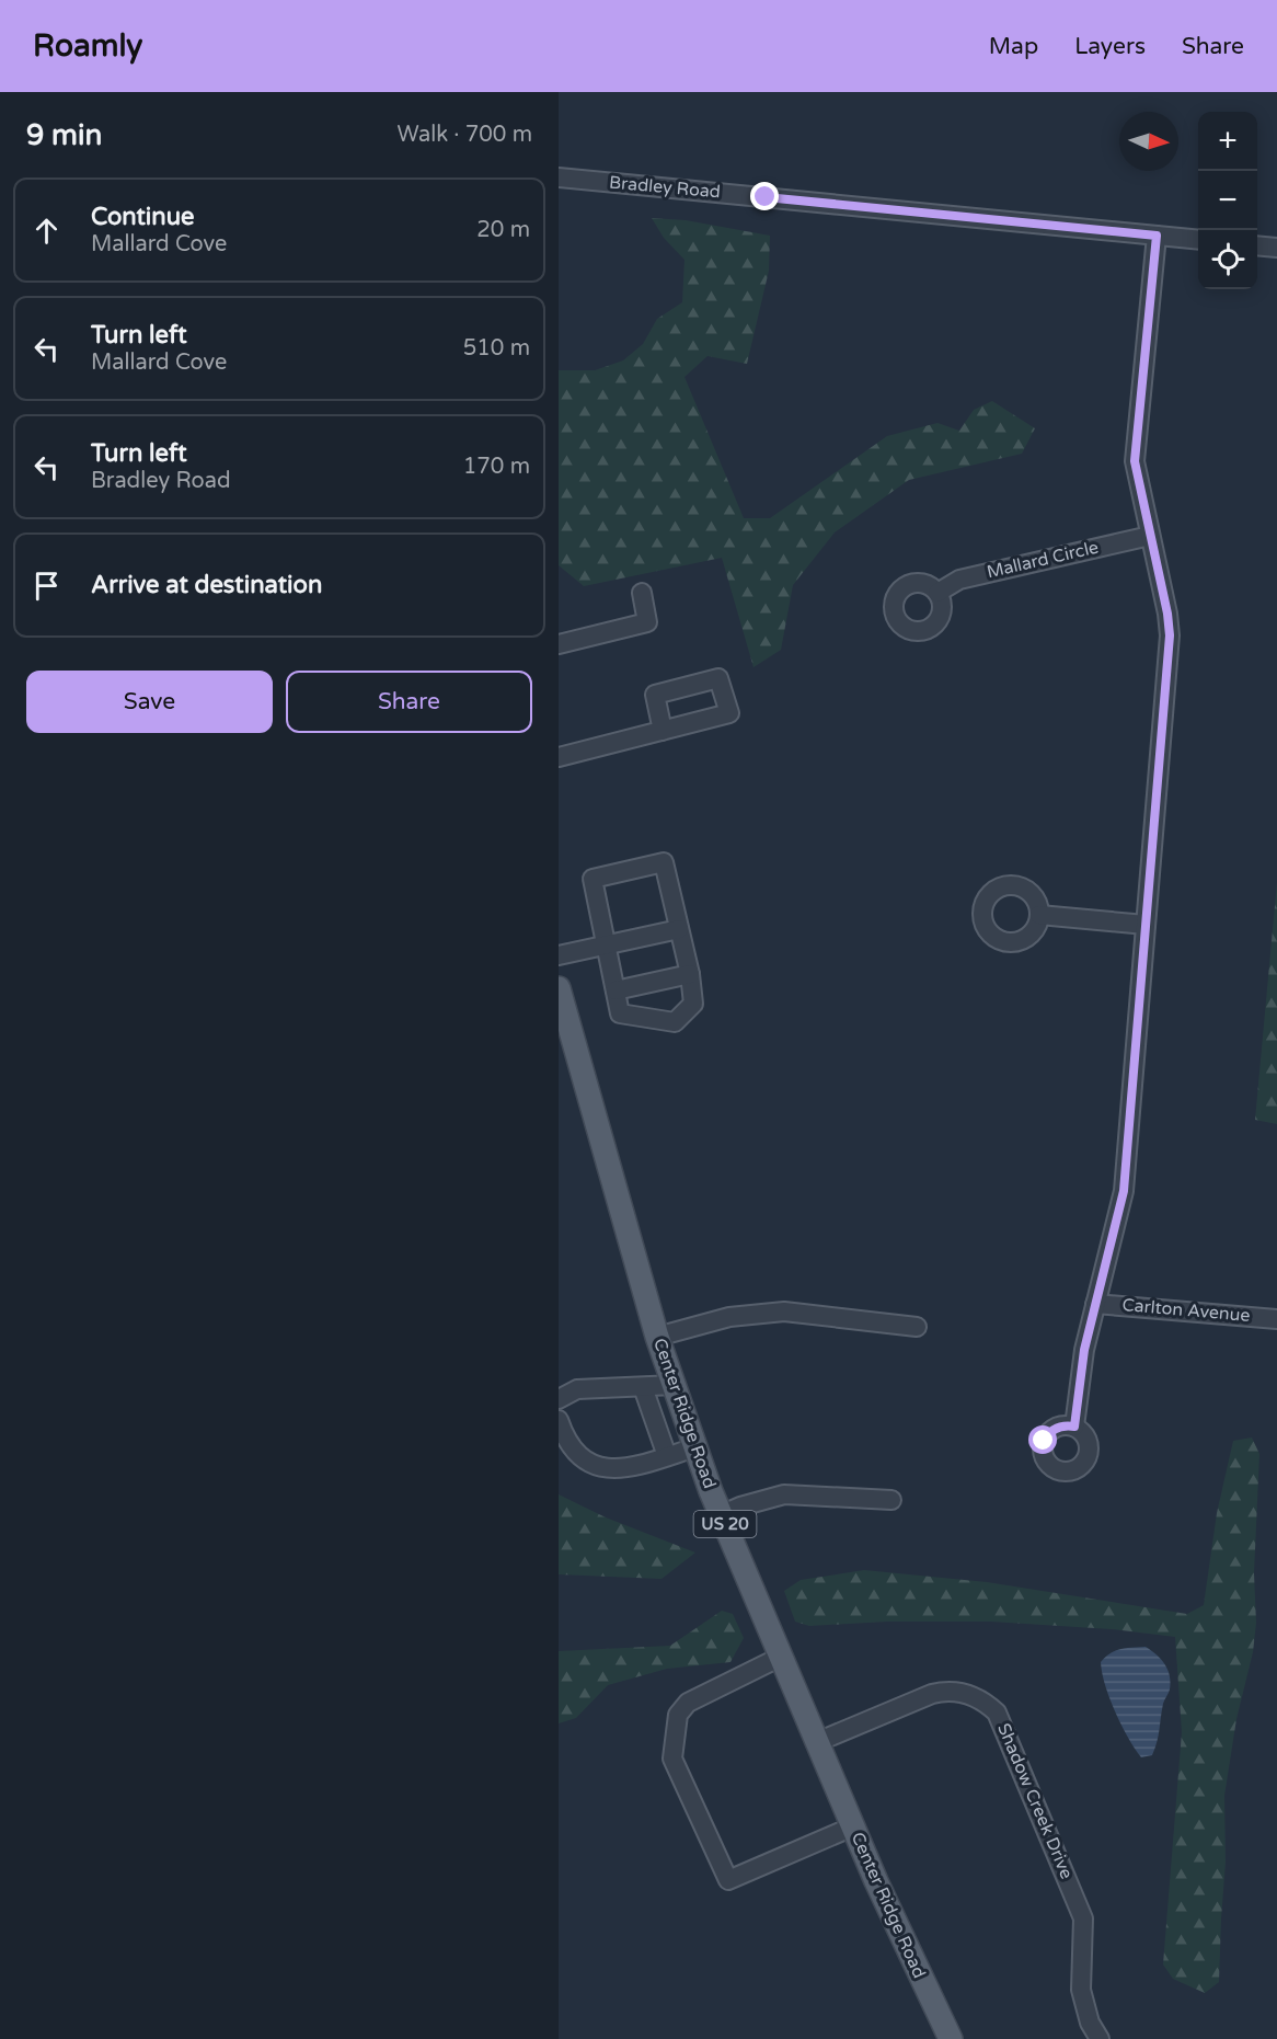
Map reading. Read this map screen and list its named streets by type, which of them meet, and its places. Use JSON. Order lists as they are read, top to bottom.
{
  "streets": {
    "main road": ["Center Ridge Road", "US 20"],
    "street": [
      "Bradley Road",
      "Mallard Circle",
      "Carlton Avenue",
      "Shadow Creek Drive"
    ]
  },
  "crossings": [
    ["Center Ridge Road", "Shadow Creek Drive"]
  ],
  "north": "right",
  "page": {
    "header": "Roamly",
    "nav": ["Map", "Layers", "Share"],
    "heading": ["9 min", "Walk · 700 m"],
    "map_buttons": ["+", "−"],
    "list": [
      ["Continue", "Mallard Cove", "20 m"],
      ["Turn left", "Mallard Cove", "510 m"],
      ["Turn left", "Bradley Road", "170 m"],
      "Arrive at destination"
    ],
    "buttons": ["Save", "Share"]
  }
}
